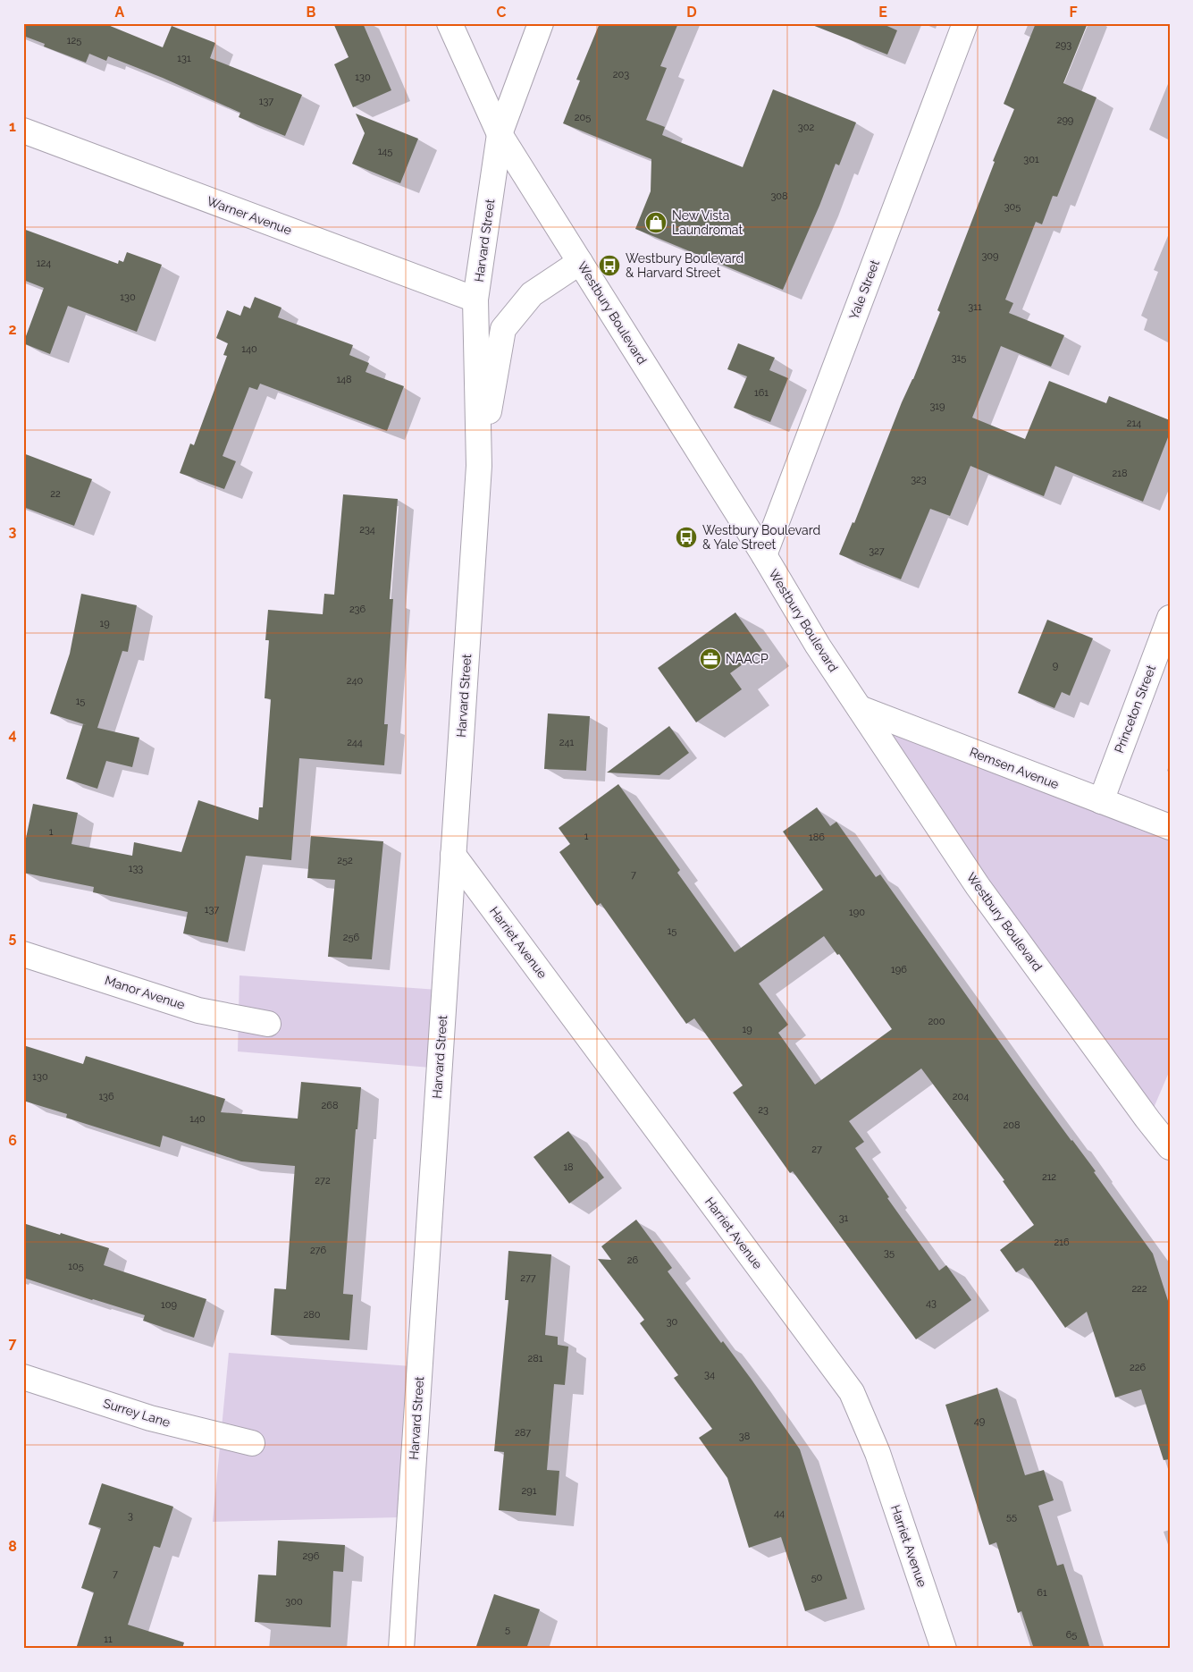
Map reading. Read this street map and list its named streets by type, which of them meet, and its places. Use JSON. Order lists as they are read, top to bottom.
{
  "streets": {
    "street": [
      "Warner Avenue",
      "Harvard Street",
      "Yale Street",
      "Westbury Boulevard",
      "Princeton Street",
      "Remsen Avenue",
      "Harriet Avenue",
      "Manor Avenue",
      "Surrey Lane"
    ]
  },
  "crossings": [
    ["Warner Avenue", "Harvard Street"],
    ["Harvard Street", "Westbury Boulevard"],
    ["Harvard Street", "Harriet Avenue"],
    ["Yale Street", "Westbury Boulevard"],
    ["Westbury Boulevard", "Remsen Avenue"],
    ["Princeton Street", "Remsen Avenue"]
  ],
  "places": {
    "shop": ["New Vista Laundromat"],
    "bus stop": ["Westbury Boulevard & Harvard Street", "Westbury Boulevard & Yale Street"],
    "office": ["NAACP"]
  },
  "house_numbers": [
    "125",
    "293",
    "131",
    "203",
    "130",
    "137",
    "205",
    "299",
    "302",
    "145",
    "301",
    "308",
    "305",
    "309",
    "124",
    "130",
    "311",
    "140",
    "315",
    "148",
    "161",
    "319",
    "214",
    "218",
    "323",
    "22",
    "234",
    "327",
    "236",
    "19",
    "9",
    "240",
    "15",
    "244",
    "241",
    "1",
    "1",
    "186",
    "252",
    "133",
    "7",
    "137",
    "190",
    "15",
    "256",
    "196",
    "200",
    "19",
    "130",
    "136",
    "204",
    "268",
    "23",
    "140",
    "208",
    "27",
    "18",
    "212",
    "272",
    "31",
    "216",
    "276",
    "35",
    "26",
    "105",
    "277",
    "222",
    "43",
    "109",
    "280",
    "30",
    "281",
    "226",
    "34",
    "49",
    "287",
    "38",
    "291",
    "44",
    "3",
    "55",
    "296",
    "7",
    "50",
    "61",
    "300",
    "5",
    "65",
    "11"
  ],
  "grid": {
    "columns": [
      "A",
      "B",
      "C",
      "D",
      "E",
      "F"
    ],
    "rows": [
      "1",
      "2",
      "3",
      "4",
      "5",
      "6",
      "7",
      "8"
    ]
  }
}
